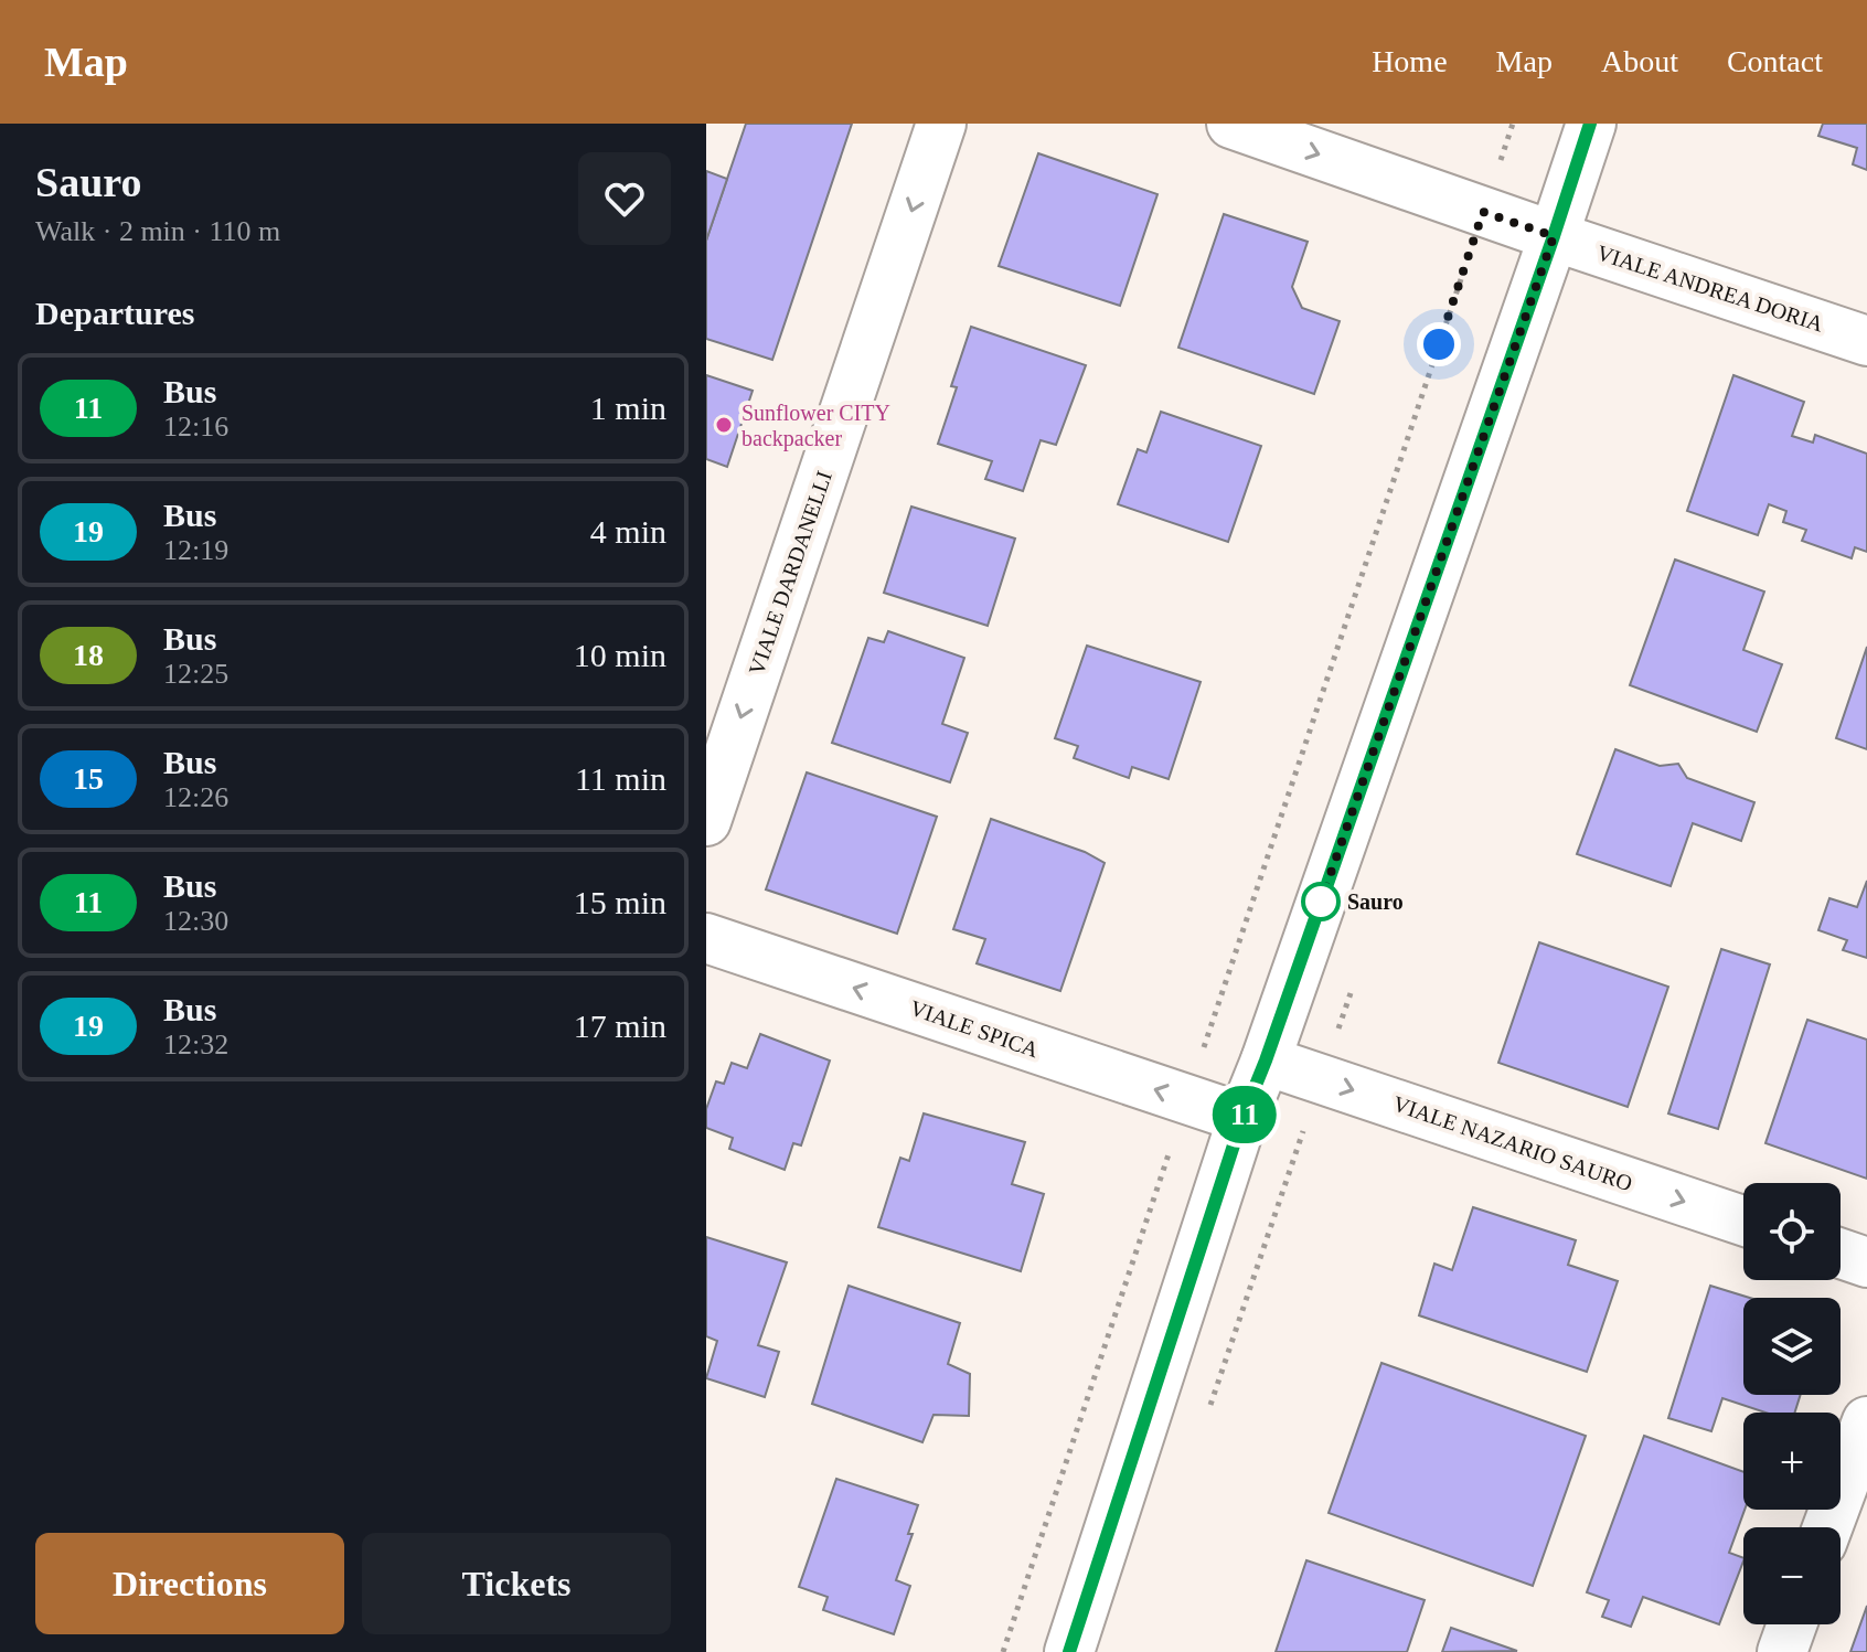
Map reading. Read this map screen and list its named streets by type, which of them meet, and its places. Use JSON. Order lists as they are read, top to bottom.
{
  "streets": {
    "street": [
      "VIALE ANDREA DORIA",
      "VIALE DARDANELLI",
      "VIALE SPICA",
      "VIALE NAZARIO SAURO"
    ]
  },
  "one_way": [
    "VIALE ANDREA DORIA",
    "VIALE DARDANELLI",
    "VIALE SPICA",
    "VIALE NAZARIO SAURO"
  ],
  "places": ["Sunflower CITY backpacker", "Sauro"],
  "lines": ["bus line 11"],
  "page": {
    "header": "Map",
    "nav": [
      "Home",
      "Map",
      "About",
      "Contact"
    ],
    "heading": [
      ["Sauro", "Walk · 2 min · 110 m"],
      "Departures"
    ],
    "on_map": "11",
    "list": [
      {
        "mark": "11",
        "name": "Bus",
        "note": "12:16",
        "value": "1 min"
      },
      {
        "mark": "19",
        "name": "Bus",
        "note": "12:19",
        "value": "4 min"
      },
      {
        "mark": "18",
        "name": "Bus",
        "note": "12:25",
        "value": "10 min"
      },
      {
        "mark": "15",
        "name": "Bus",
        "note": "12:26",
        "value": "11 min"
      },
      {
        "mark": "11",
        "name": "Bus",
        "note": "12:30",
        "value": "15 min"
      },
      {
        "mark": "19",
        "name": "Bus",
        "note": "12:32",
        "value": "17 min"
      }
    ],
    "map_buttons": ["+", "−"],
    "buttons": ["Directions", "Tickets"]
  }
}
